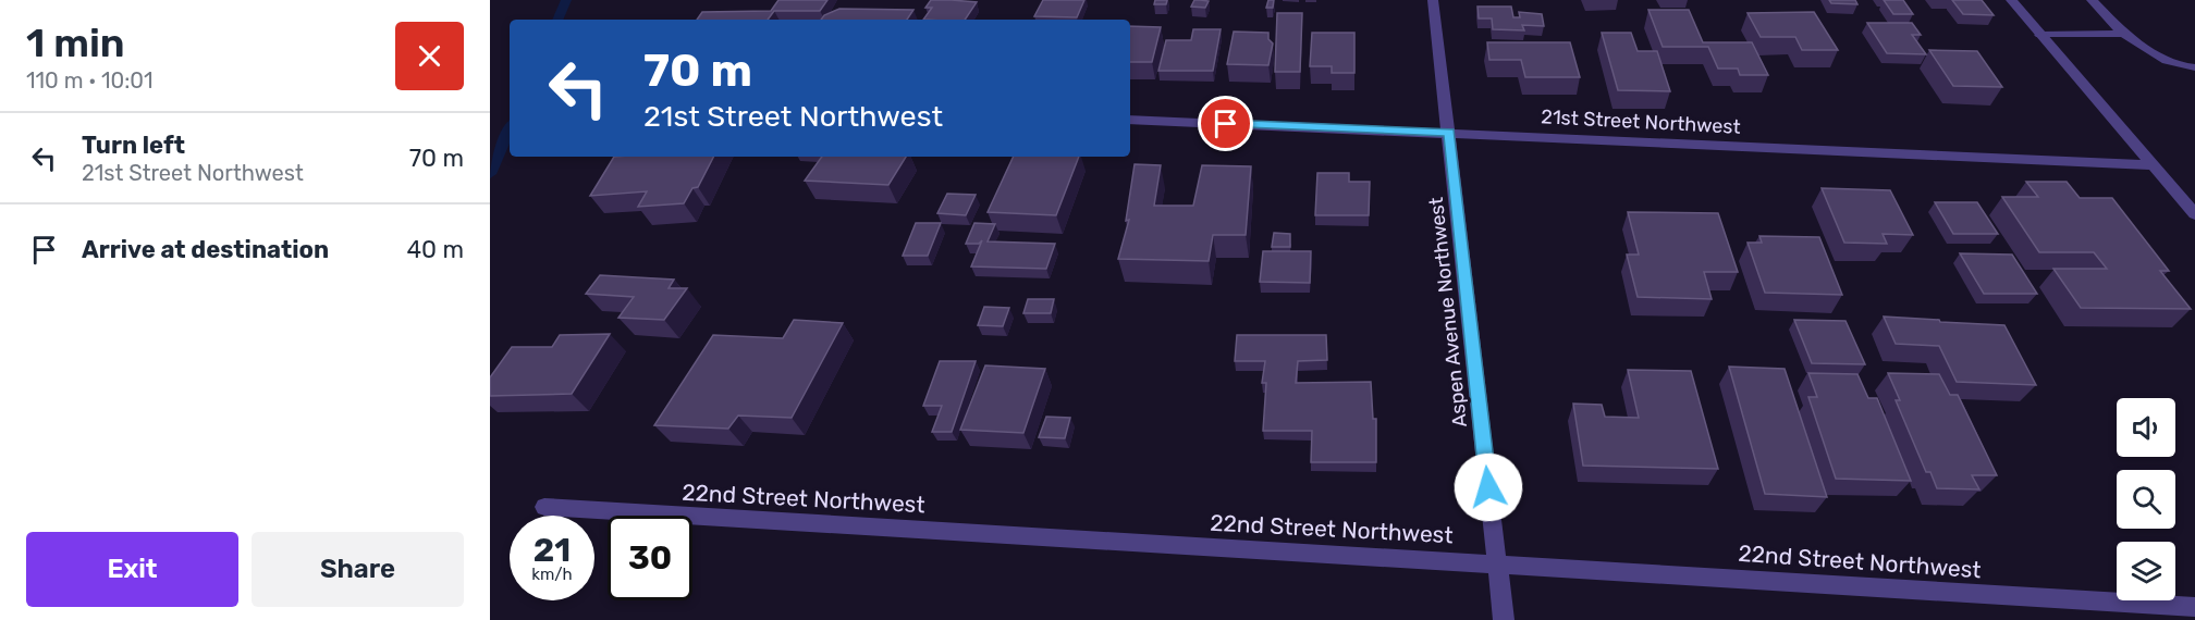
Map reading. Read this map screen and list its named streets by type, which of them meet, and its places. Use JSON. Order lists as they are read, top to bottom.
{
  "streets": {
    "street": ["21st Street Northwest", "Aspen Avenue Northwest", "22nd Street Northwest"]
  },
  "crossings": [
    ["21st Street Northwest", "Aspen Avenue Northwest"],
    ["Aspen Avenue Northwest", "22nd Street Northwest"]
  ],
  "page": {
    "heading": ["1 min", "110 m · 10:01"],
    "turn": ["70 m", "21st Street Northwest"],
    "list": [
      {
        "name": "Turn left",
        "note": "21st Street Northwest",
        "value": "70 m"
      },
      {
        "name": "Arrive at destination",
        "value": "40 m"
      }
    ],
    "speed": "21 km/h",
    "limit": "30",
    "buttons": ["Exit", "Share"]
  }
}
